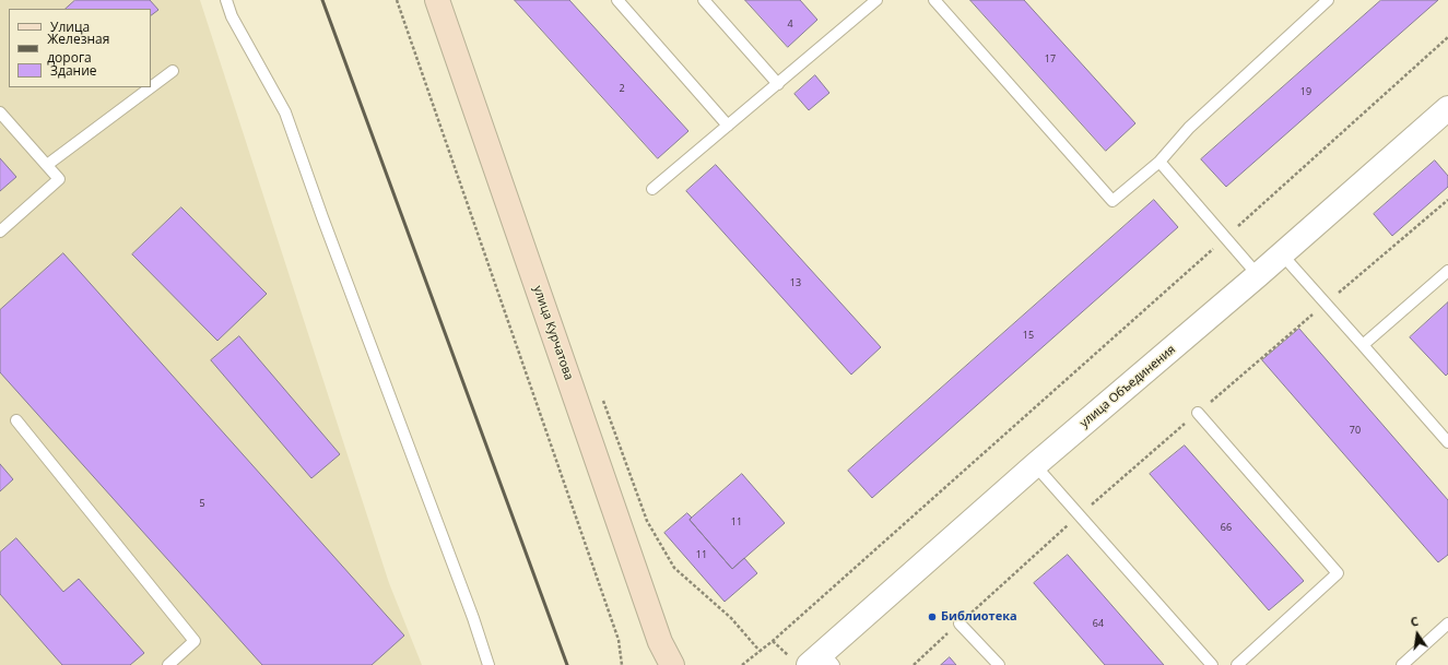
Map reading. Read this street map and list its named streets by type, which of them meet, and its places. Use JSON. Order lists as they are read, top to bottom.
{
  "streets": {
    "main road": ["улица Курчатова"],
    "street": ["улица Объединения"]
  },
  "places": ["Библиотека"],
  "house_numbers": [
    "4",
    "17",
    "2",
    "19",
    "13",
    "15",
    "70",
    "5",
    "11",
    "66",
    "11",
    "64"
  ],
  "legend": ["Улица", "Железная дорога", "Здание"],
  "north": "top"
}
